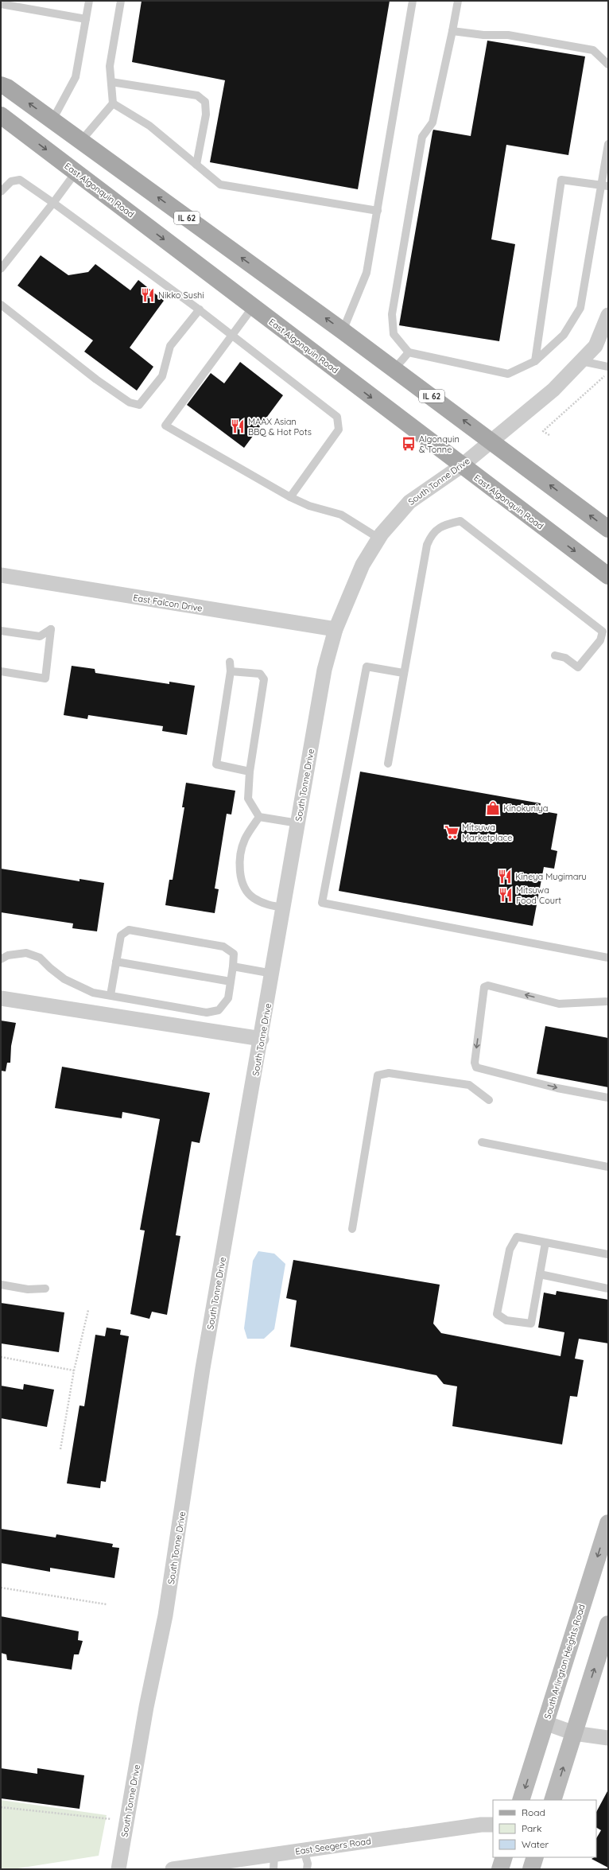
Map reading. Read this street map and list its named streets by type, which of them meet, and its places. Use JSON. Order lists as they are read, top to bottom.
{
  "streets": {
    "main road": ["East Algonquin Road", "IL 62", "South Arlington Heights Road"],
    "street": ["South Tonne Drive", "East Falcon Drive", "East Seegers Road"]
  },
  "crossings": [
    ["East Algonquin Road", "South Tonne Drive"],
    ["IL 62", "South Tonne Drive"],
    ["South Tonne Drive", "East Falcon Drive"]
  ],
  "places": {
    "restaurant": [
      "Nikko Sushi",
      "MAAX Asian BBQ & Hot Pots",
      "Kineya Mugimaru",
      "Mitsuwa Food Court"
    ],
    "bus stop": ["Algonquin & Tonne"],
    "shop": ["Kinokuniya"],
    "supermarket": ["Mitsuwa Marketplace"]
  },
  "legend": ["Road", "Park", "Water"]
}
